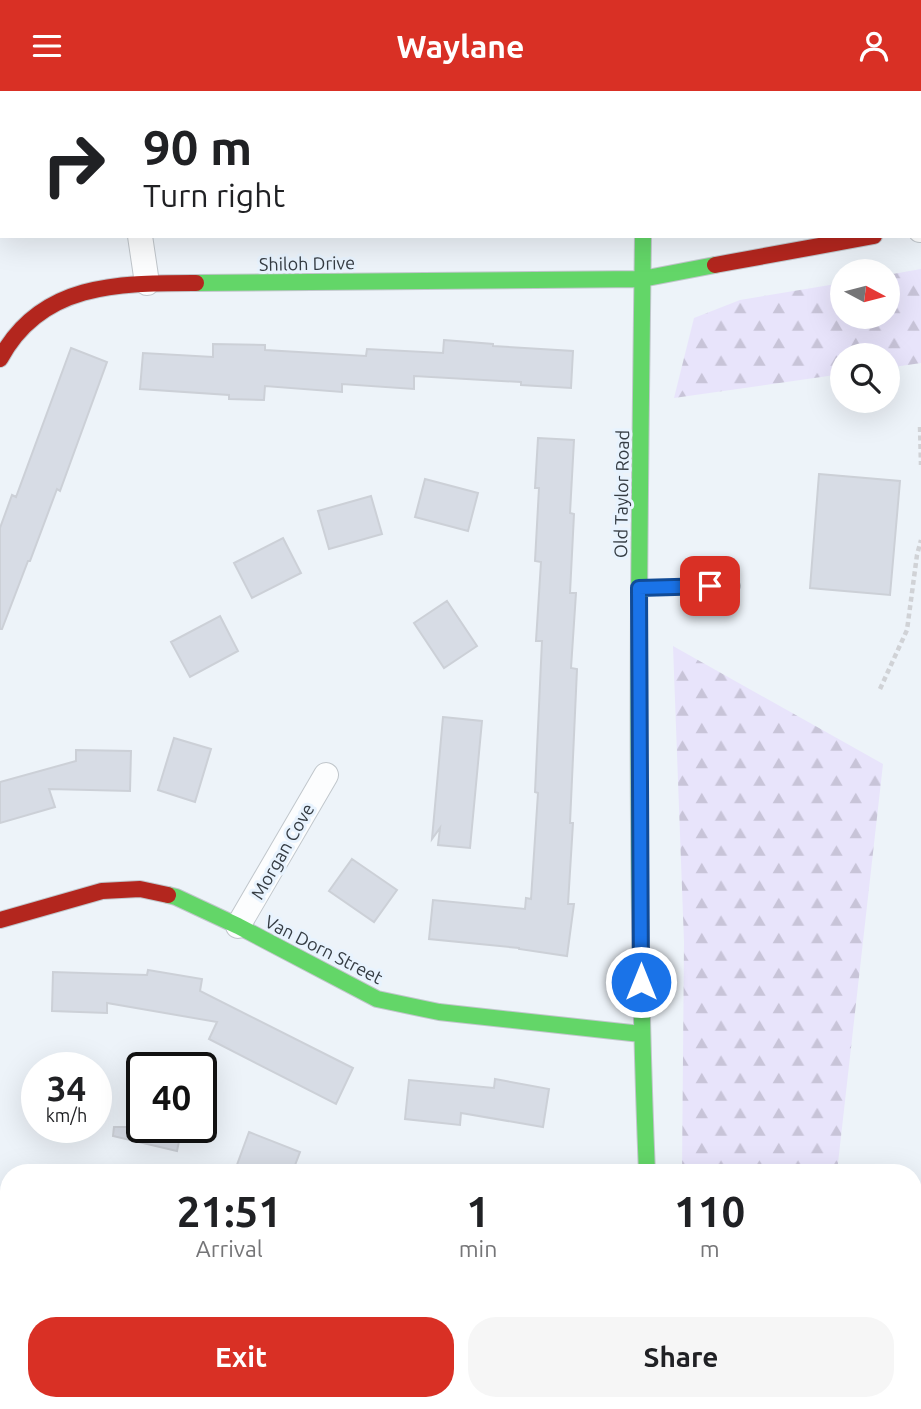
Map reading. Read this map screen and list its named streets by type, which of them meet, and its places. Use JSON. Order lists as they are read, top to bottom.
{
  "streets": {
    "street": [
      "Shiloh Drive",
      "Old Taylor Road",
      "Morgan Cove",
      "Van Dorn Street"
    ]
  },
  "crossings": [
    ["Shiloh Drive", "Old Taylor Road"],
    ["Old Taylor Road", "Van Dorn Street"],
    ["Morgan Cove", "Van Dorn Street"]
  ],
  "north": "right",
  "page": {
    "header": "Waylane",
    "turn": ["90 m", "Turn right"],
    "speed": "34 km/h",
    "limit": "40",
    "eta": [
      "21:51",
      "Arrival",
      "1",
      "min",
      "110",
      "m"
    ],
    "buttons": ["Exit", "Share"]
  }
}
